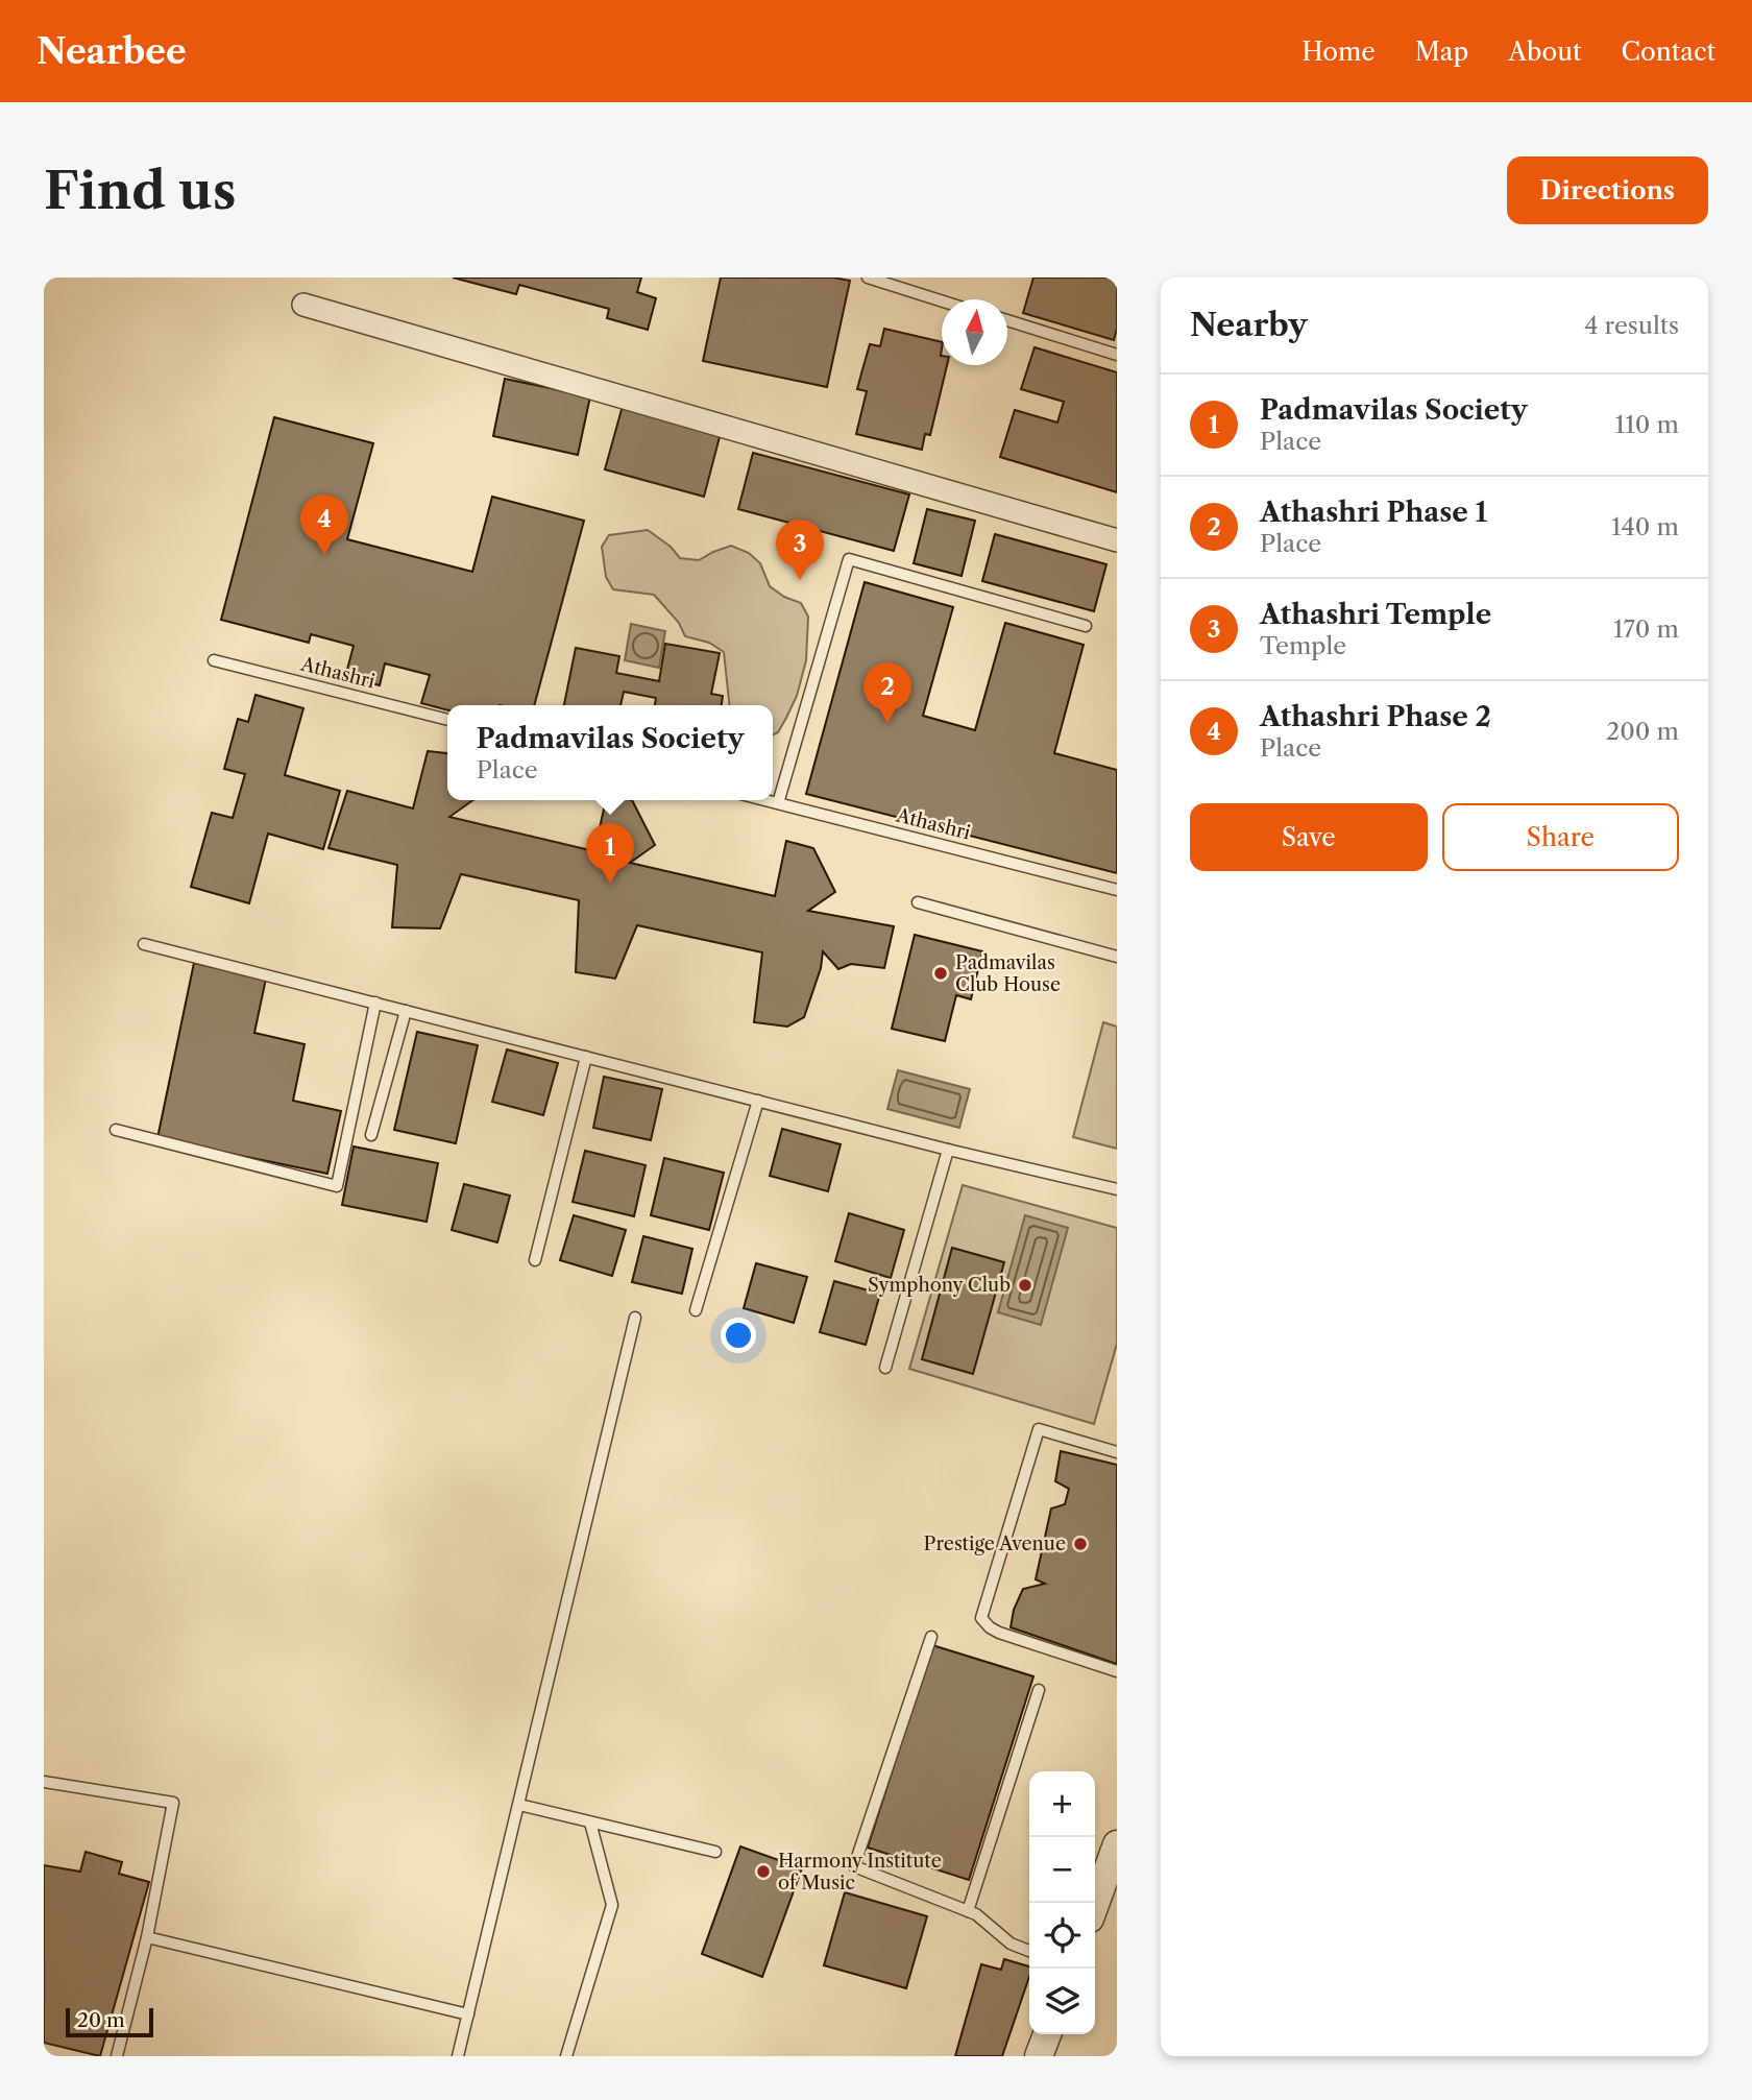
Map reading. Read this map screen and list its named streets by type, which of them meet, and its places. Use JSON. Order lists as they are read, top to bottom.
{
  "streets": {
    "lane": ["Athashri"]
  },
  "places": [
    "Padmavilas Club House",
    "Symphony Club",
    "Prestige Avenue",
    "Harmony Institute of Music"
  ],
  "scale_bar": "20 m",
  "north": "top",
  "page": {
    "header": "Nearbee",
    "nav": [
      "Home",
      "Map",
      "About",
      "Contact"
    ],
    "buttons": [
      "Directions",
      ["Save", "Share"]
    ],
    "title": "Find us",
    "heading": ["Nearby", "4 results"],
    "list": [
      {
        "mark": "1",
        "name": "Padmavilas Society",
        "note": "Place",
        "value": "110 m"
      },
      {
        "mark": "2",
        "name": "Athashri Phase 1",
        "note": "Place",
        "value": "140 m"
      },
      {
        "mark": "3",
        "name": "Athashri Temple",
        "note": "Temple",
        "value": "170 m"
      },
      {
        "mark": "4",
        "name": "Athashri Phase 2",
        "note": "Place",
        "value": "200 m"
      }
    ],
    "pins": [
      "4",
      "3",
      "2",
      "1"
    ],
    "popup": ["Padmavilas Society", "Place"],
    "map_buttons": ["+", "−"],
    "scale": "20 m"
  }
}
